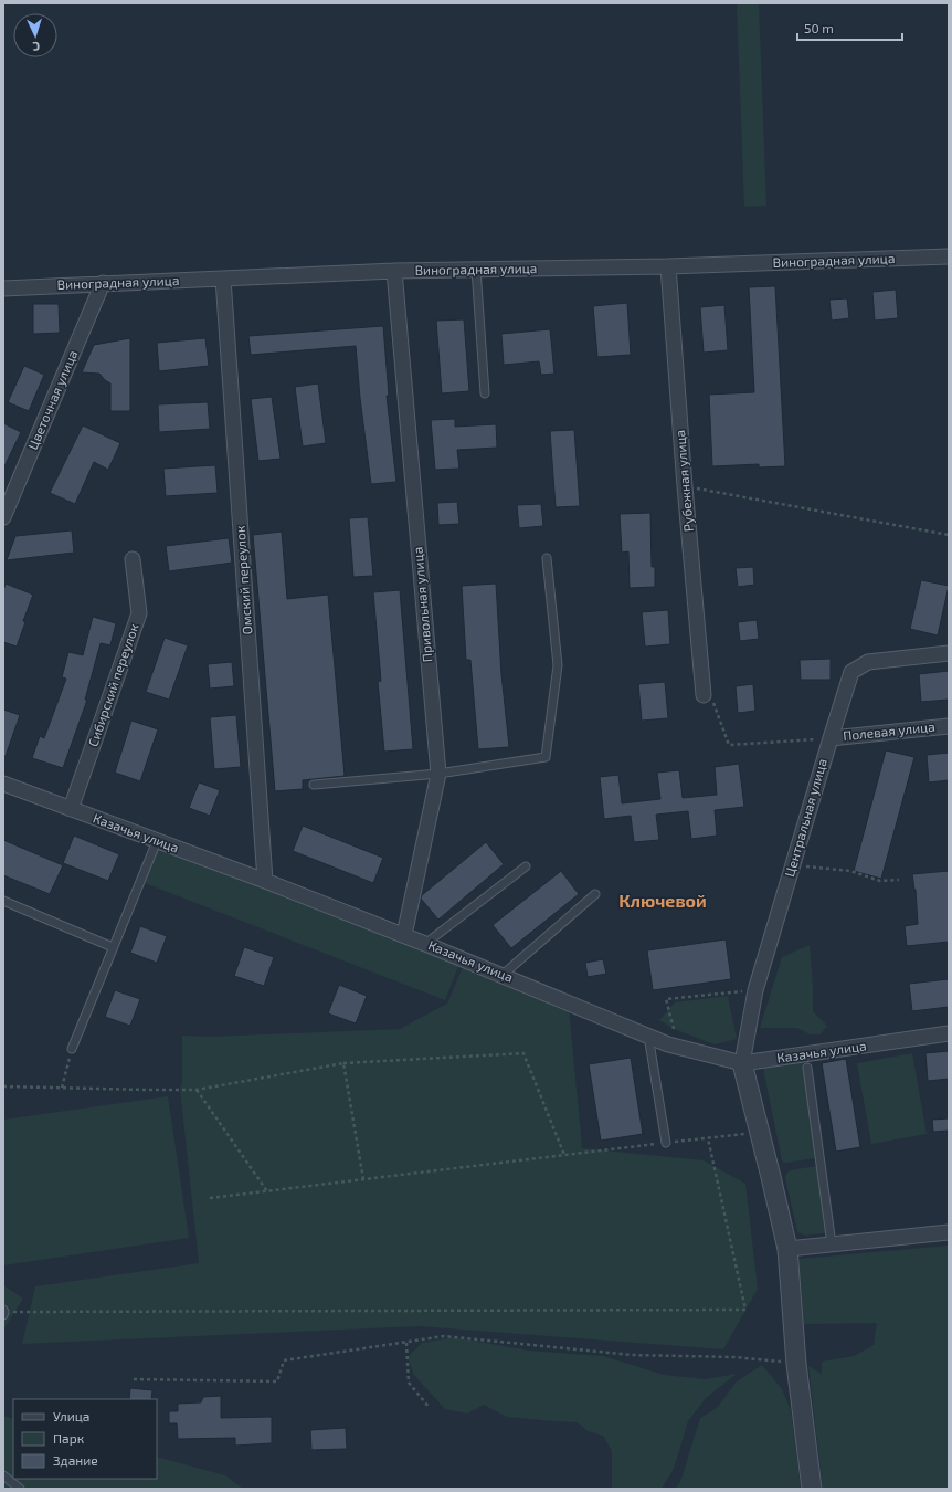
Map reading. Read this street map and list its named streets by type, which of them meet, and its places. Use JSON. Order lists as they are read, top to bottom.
{
  "streets": {
    "street": [
      "Виноградная улица",
      "Цветочная улица",
      "Рубежная улица",
      "Омский переулок",
      "Привольная улица",
      "Сибирский переулок",
      "Полевая улица",
      "Центральная улица",
      "Казачья улица"
    ]
  },
  "crossings": [
    ["Виноградная улица", "Цветочная улица"],
    ["Виноградная улица", "Рубежная улица"],
    ["Виноградная улица", "Омский переулок"],
    ["Виноградная улица", "Привольная улица"],
    ["Омский переулок", "Казачья улица"],
    ["Привольная улица", "Казачья улица"],
    ["Сибирский переулок", "Казачья улица"],
    ["Полевая улица", "Центральная улица"],
    ["Центральная улица", "Казачья улица"]
  ],
  "districts": ["Ключевой"],
  "legend": ["Улица", "Парк", "Здание"],
  "scale_bar": "50 m",
  "north": "bottom"
}
